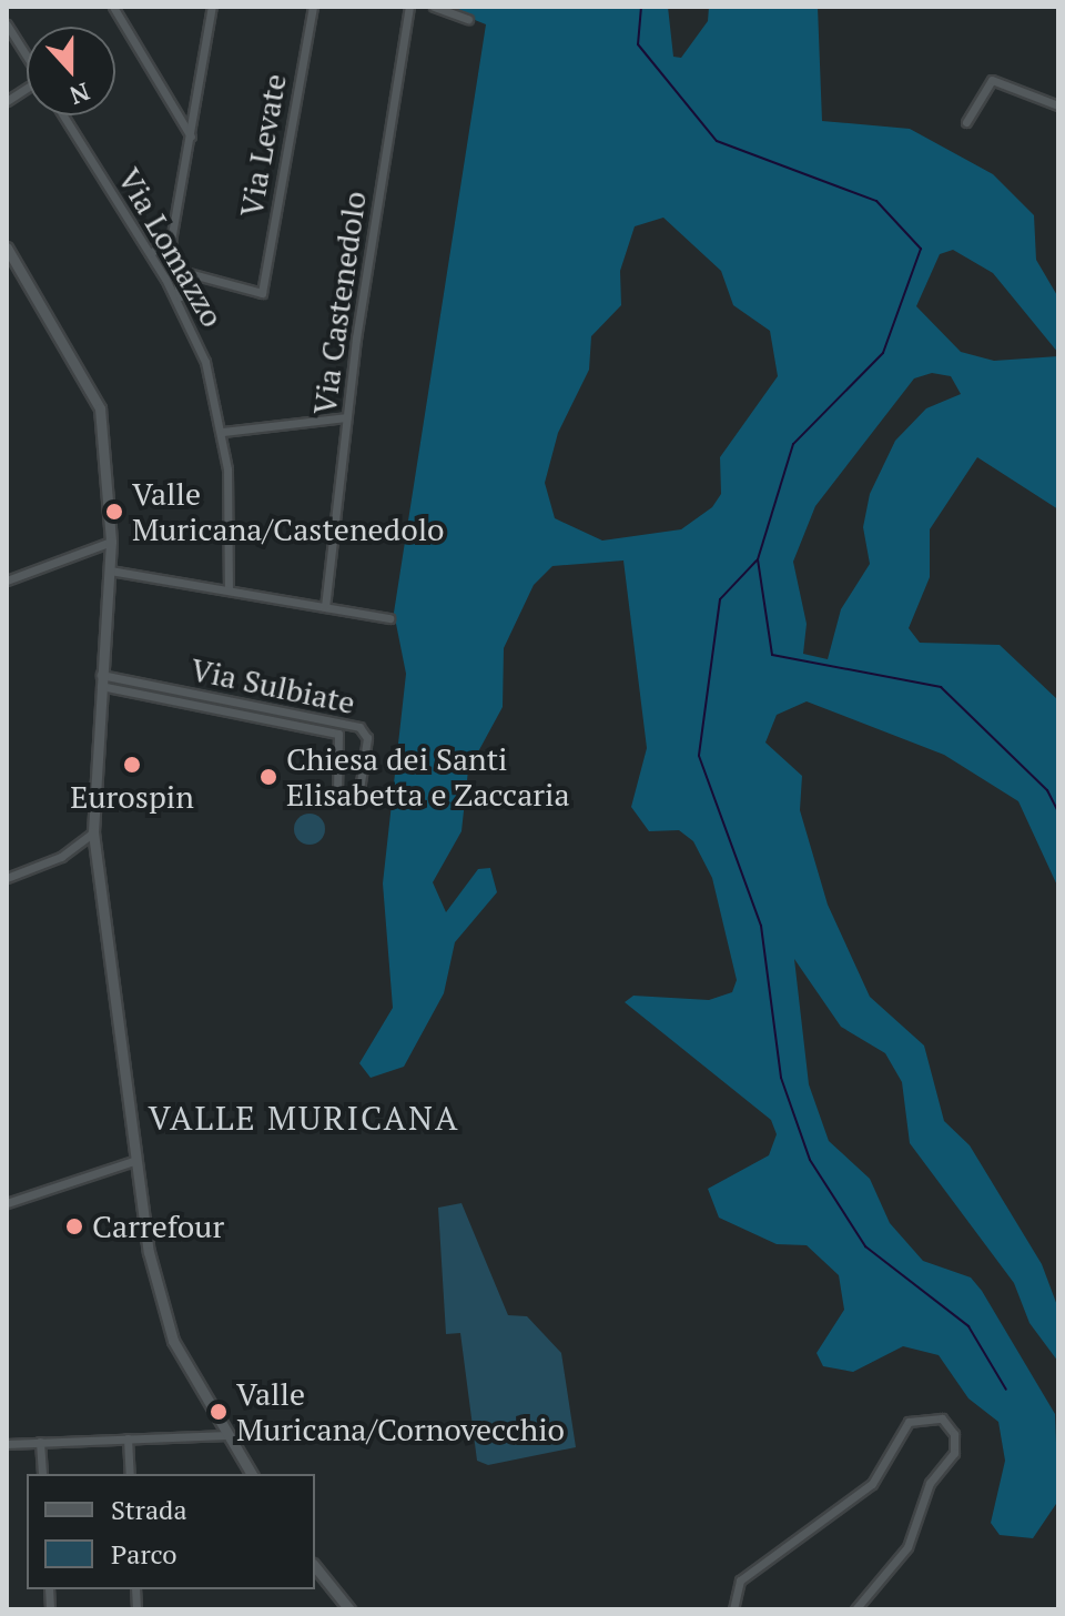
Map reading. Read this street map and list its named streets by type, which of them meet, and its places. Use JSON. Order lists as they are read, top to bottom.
{
  "streets": {
    "street": [
      "Via Levate",
      "Via Lomazzo",
      "Via Castenedolo",
      "Via Sulbiate"
    ]
  },
  "districts": ["VALLE MURICANA"],
  "places": [
    "Valle Muricana/Castenedolo",
    "Eurospin",
    "Chiesa dei Santi Elisabetta e Zaccaria",
    "Carrefour",
    "Valle Muricana/Cornovecchio"
  ],
  "legend": ["Strada", "Parco"],
  "north": "bottom"
}
